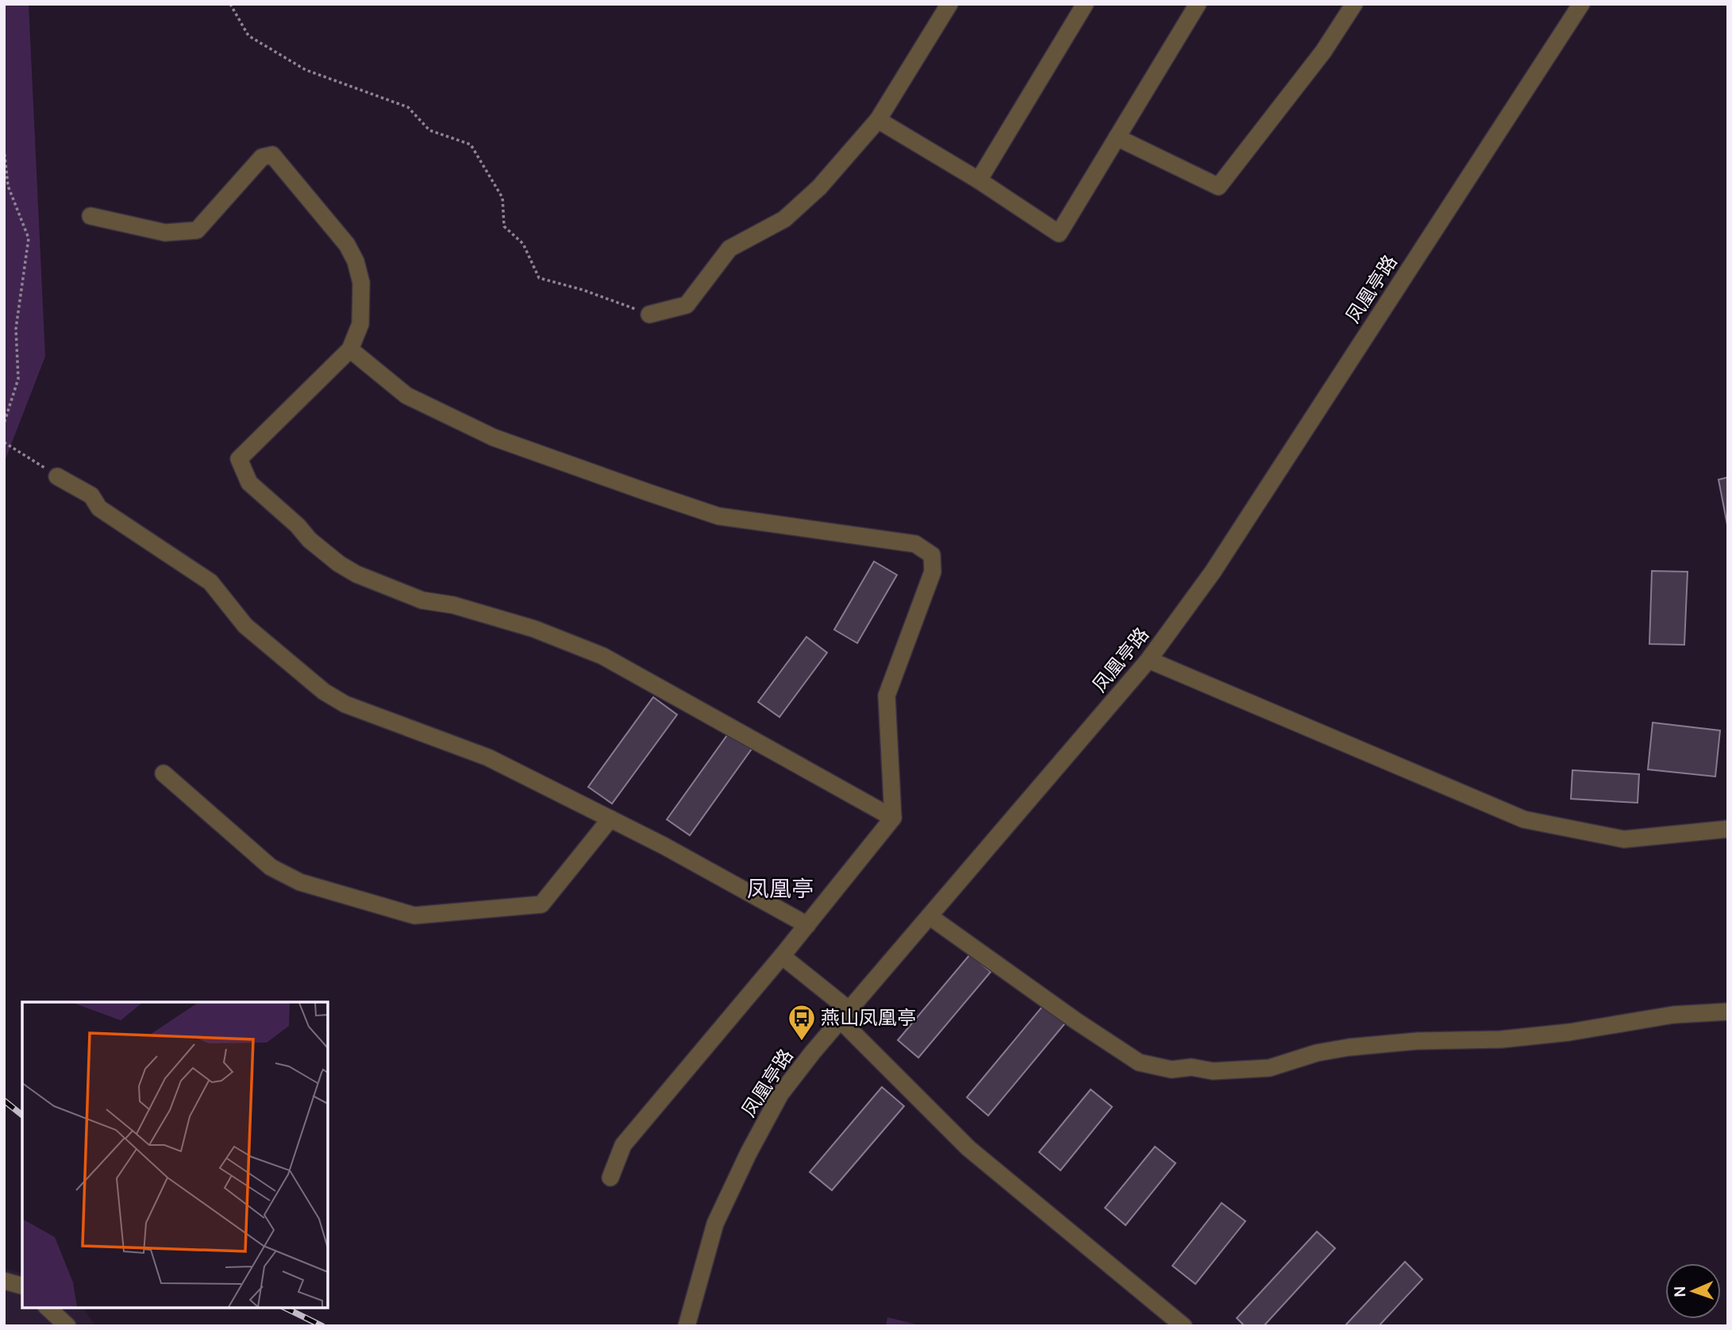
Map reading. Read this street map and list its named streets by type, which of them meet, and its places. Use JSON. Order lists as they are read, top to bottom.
{
  "streets": {
    "street": ["凤凰亭路"]
  },
  "districts": ["凤凰亭"],
  "places": {
    "bus stop": ["燕山凤凰亭"]
  },
  "north": "left"
}
